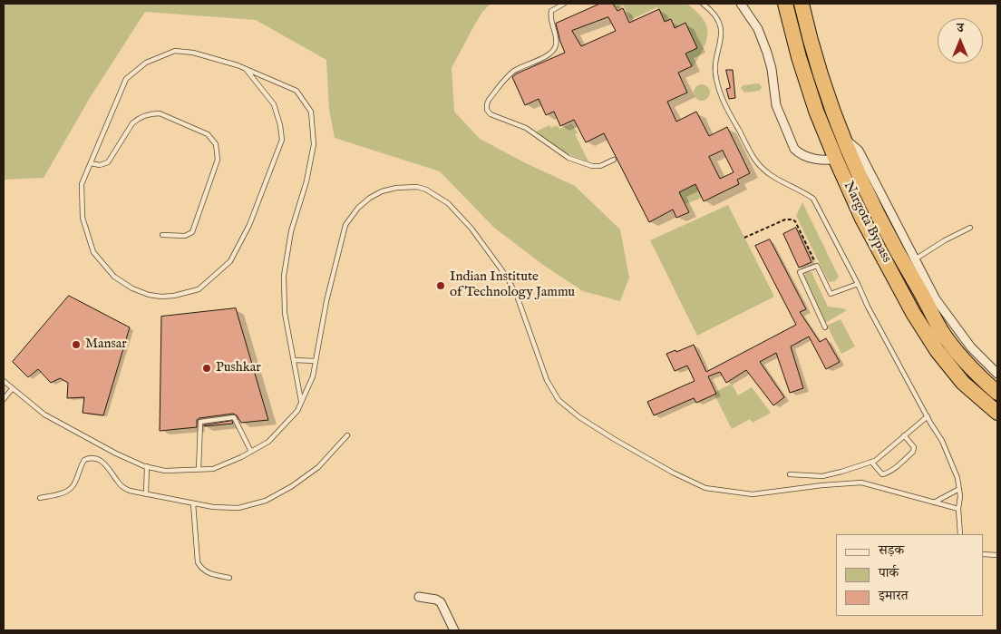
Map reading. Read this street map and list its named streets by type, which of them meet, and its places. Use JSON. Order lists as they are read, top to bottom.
{
  "streets": {
    "highway": ["Nargota Bypass"]
  },
  "places": ["Indian Institute of Technology Jammu", "Mansar", "Pushkar"],
  "legend": ["सड़क", "पार्क", "इमारत"],
  "north": "top"
}
